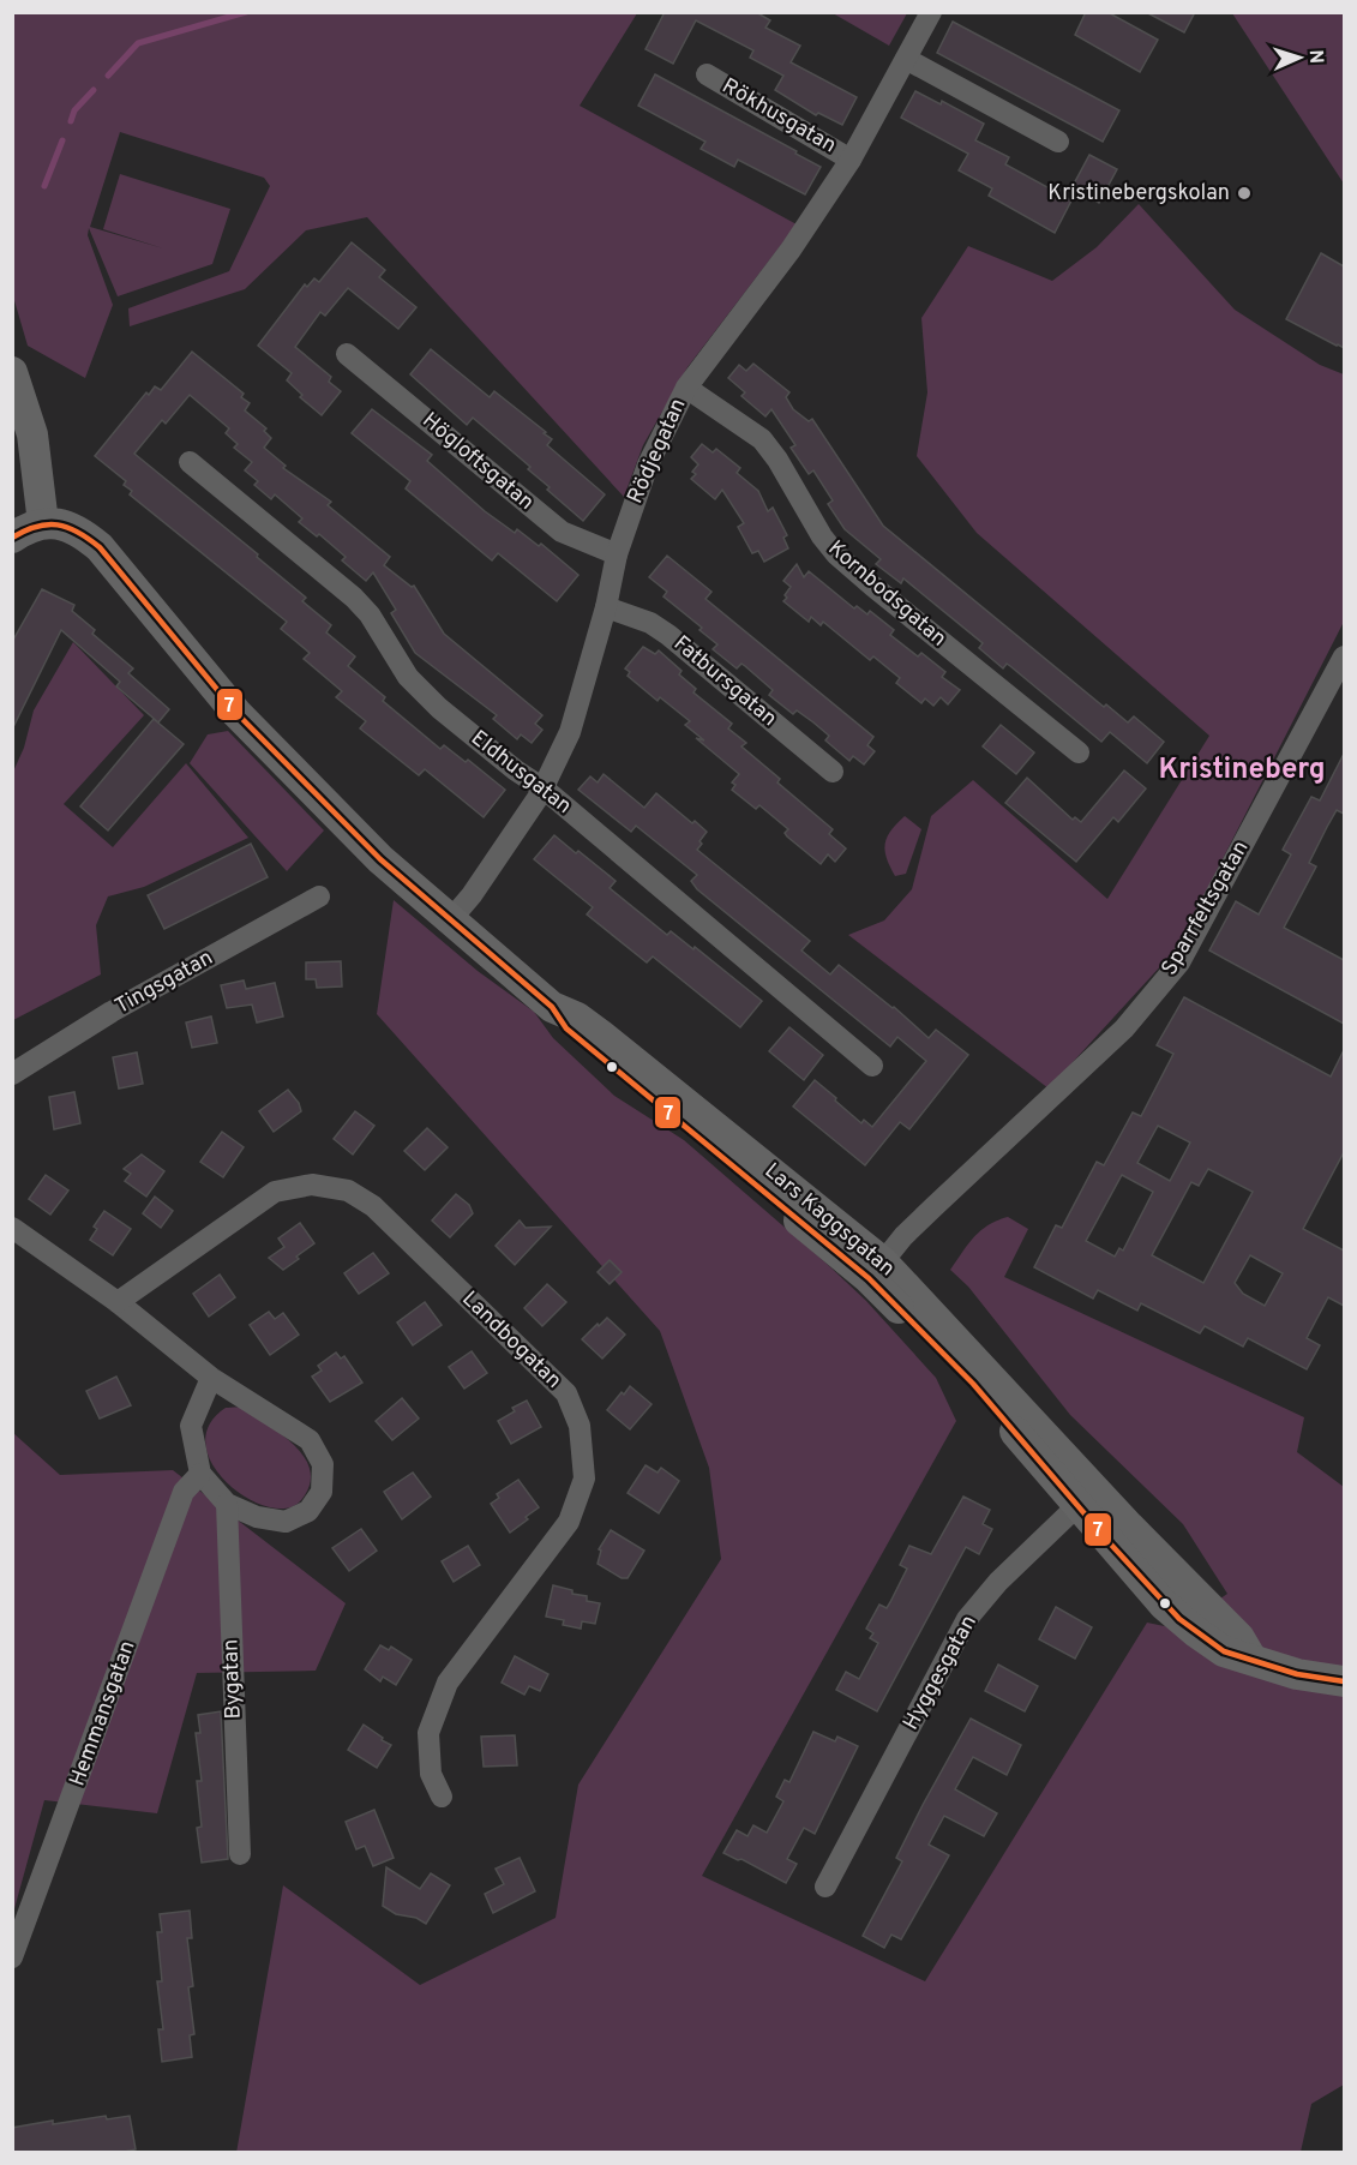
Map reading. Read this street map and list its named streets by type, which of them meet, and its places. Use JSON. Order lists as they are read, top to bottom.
{
  "streets": {
    "street": [
      "Rökhusgatan",
      "Rödjegatan",
      "Högloftsgatan",
      "Kornbodsgatan",
      "Fatbursgatan",
      "Eldhusgatan",
      "Sparrfeltsgatan",
      "Tingsgatan",
      "Lars Kaggsgatan",
      "Landbogatan",
      "Hyggesgatan",
      "Bygatan",
      "Hemmansgatan"
    ]
  },
  "crossings": [
    ["Rökhusgatan", "Rödjegatan"],
    ["Rödjegatan", "Högloftsgatan"],
    ["Rödjegatan", "Kornbodsgatan"],
    ["Rödjegatan", "Fatbursgatan"],
    ["Rödjegatan", "Eldhusgatan"],
    ["Rödjegatan", "Lars Kaggsgatan"],
    ["Sparrfeltsgatan", "Lars Kaggsgatan"],
    ["Lars Kaggsgatan", "Hyggesgatan"]
  ],
  "districts": ["Kristineberg"],
  "places": ["Kristinebergskolan"],
  "lines": ["transit line 7"],
  "north": "right"
}
